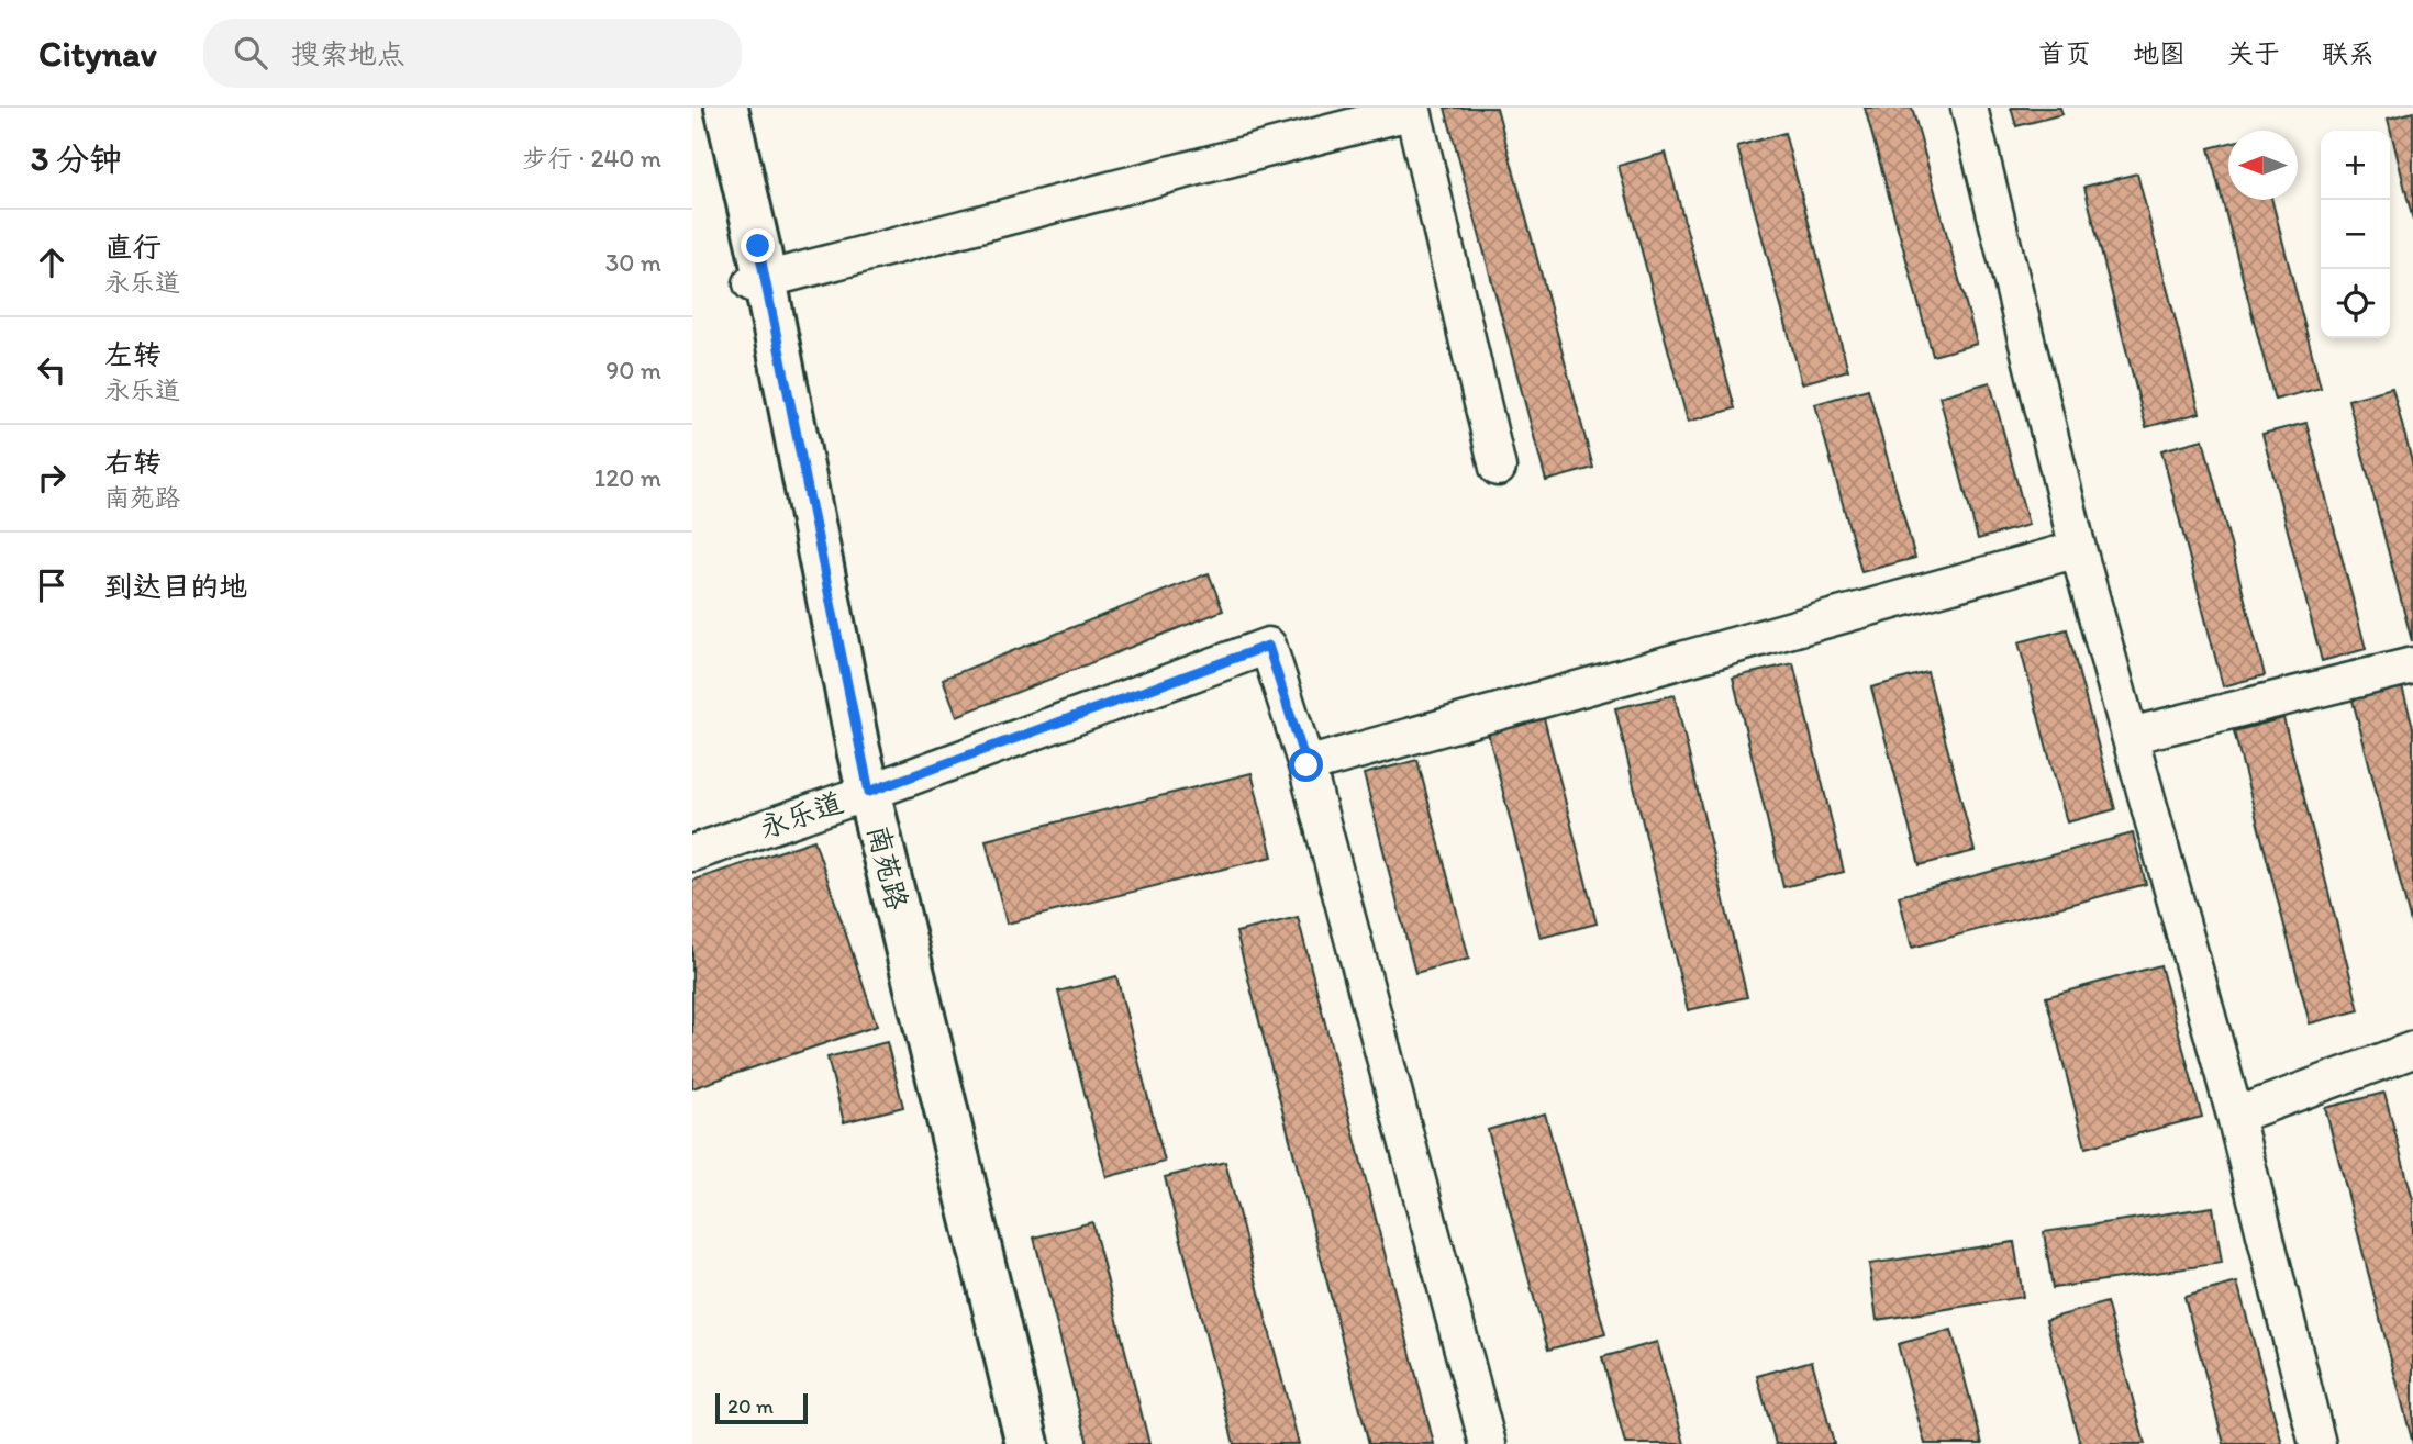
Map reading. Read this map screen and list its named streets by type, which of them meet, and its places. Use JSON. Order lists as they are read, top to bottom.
{
  "streets": {
    "street": ["永乐道", "南苑路"]
  },
  "crossings": [
    ["永乐道", "南苑路"]
  ],
  "scale_bar": "20 m",
  "north": "left",
  "page": {
    "header": "Citynav",
    "search": "搜索地点",
    "nav": [
      "首页",
      "地图",
      "关于",
      "联系"
    ],
    "heading": ["3 分钟", "步行 · 240 m"],
    "map_buttons": ["+", "−"],
    "list": [
      ["直行", "永乐道", "30 m"],
      ["左转", "永乐道", "90 m"],
      ["右转", "南苑路", "120 m"],
      "到达目的地"
    ],
    "scale": "20 m"
  }
}
